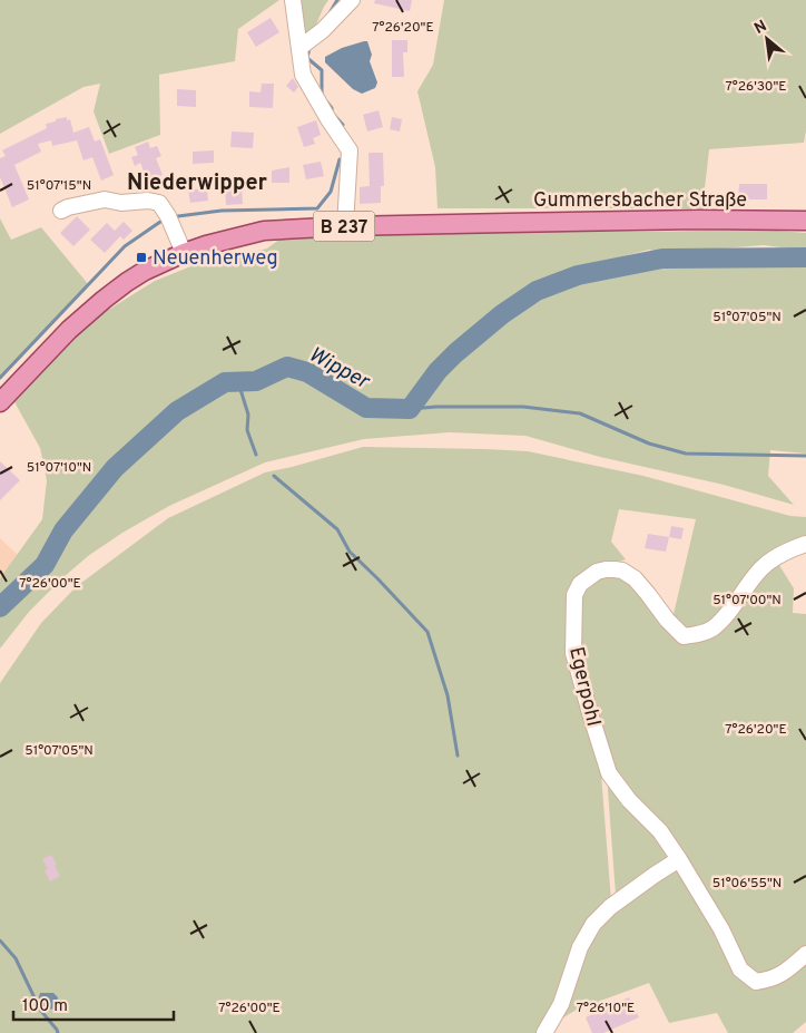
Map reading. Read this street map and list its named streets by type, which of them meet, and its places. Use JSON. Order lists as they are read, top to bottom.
{
  "streets": {
    "main road": ["Gummersbacher Straße", "B 237"],
    "street": ["Egerpohl"]
  },
  "districts": ["Niederwipper"],
  "water": ["Wipper"],
  "places": {
    "transit": ["Neuenherweg"]
  },
  "scale_bar": "100 m",
  "north": "top left",
  "coordinates": [
    "7°26'20\"E",
    "7°26'30\"E",
    "51°07'15\"N",
    "51°07'05\"N",
    "51°07'10\"N",
    "7°26'00\"E",
    "51°07'00\"N",
    "51°06'55\"N",
    "7°26'10\"E"
  ]
}
